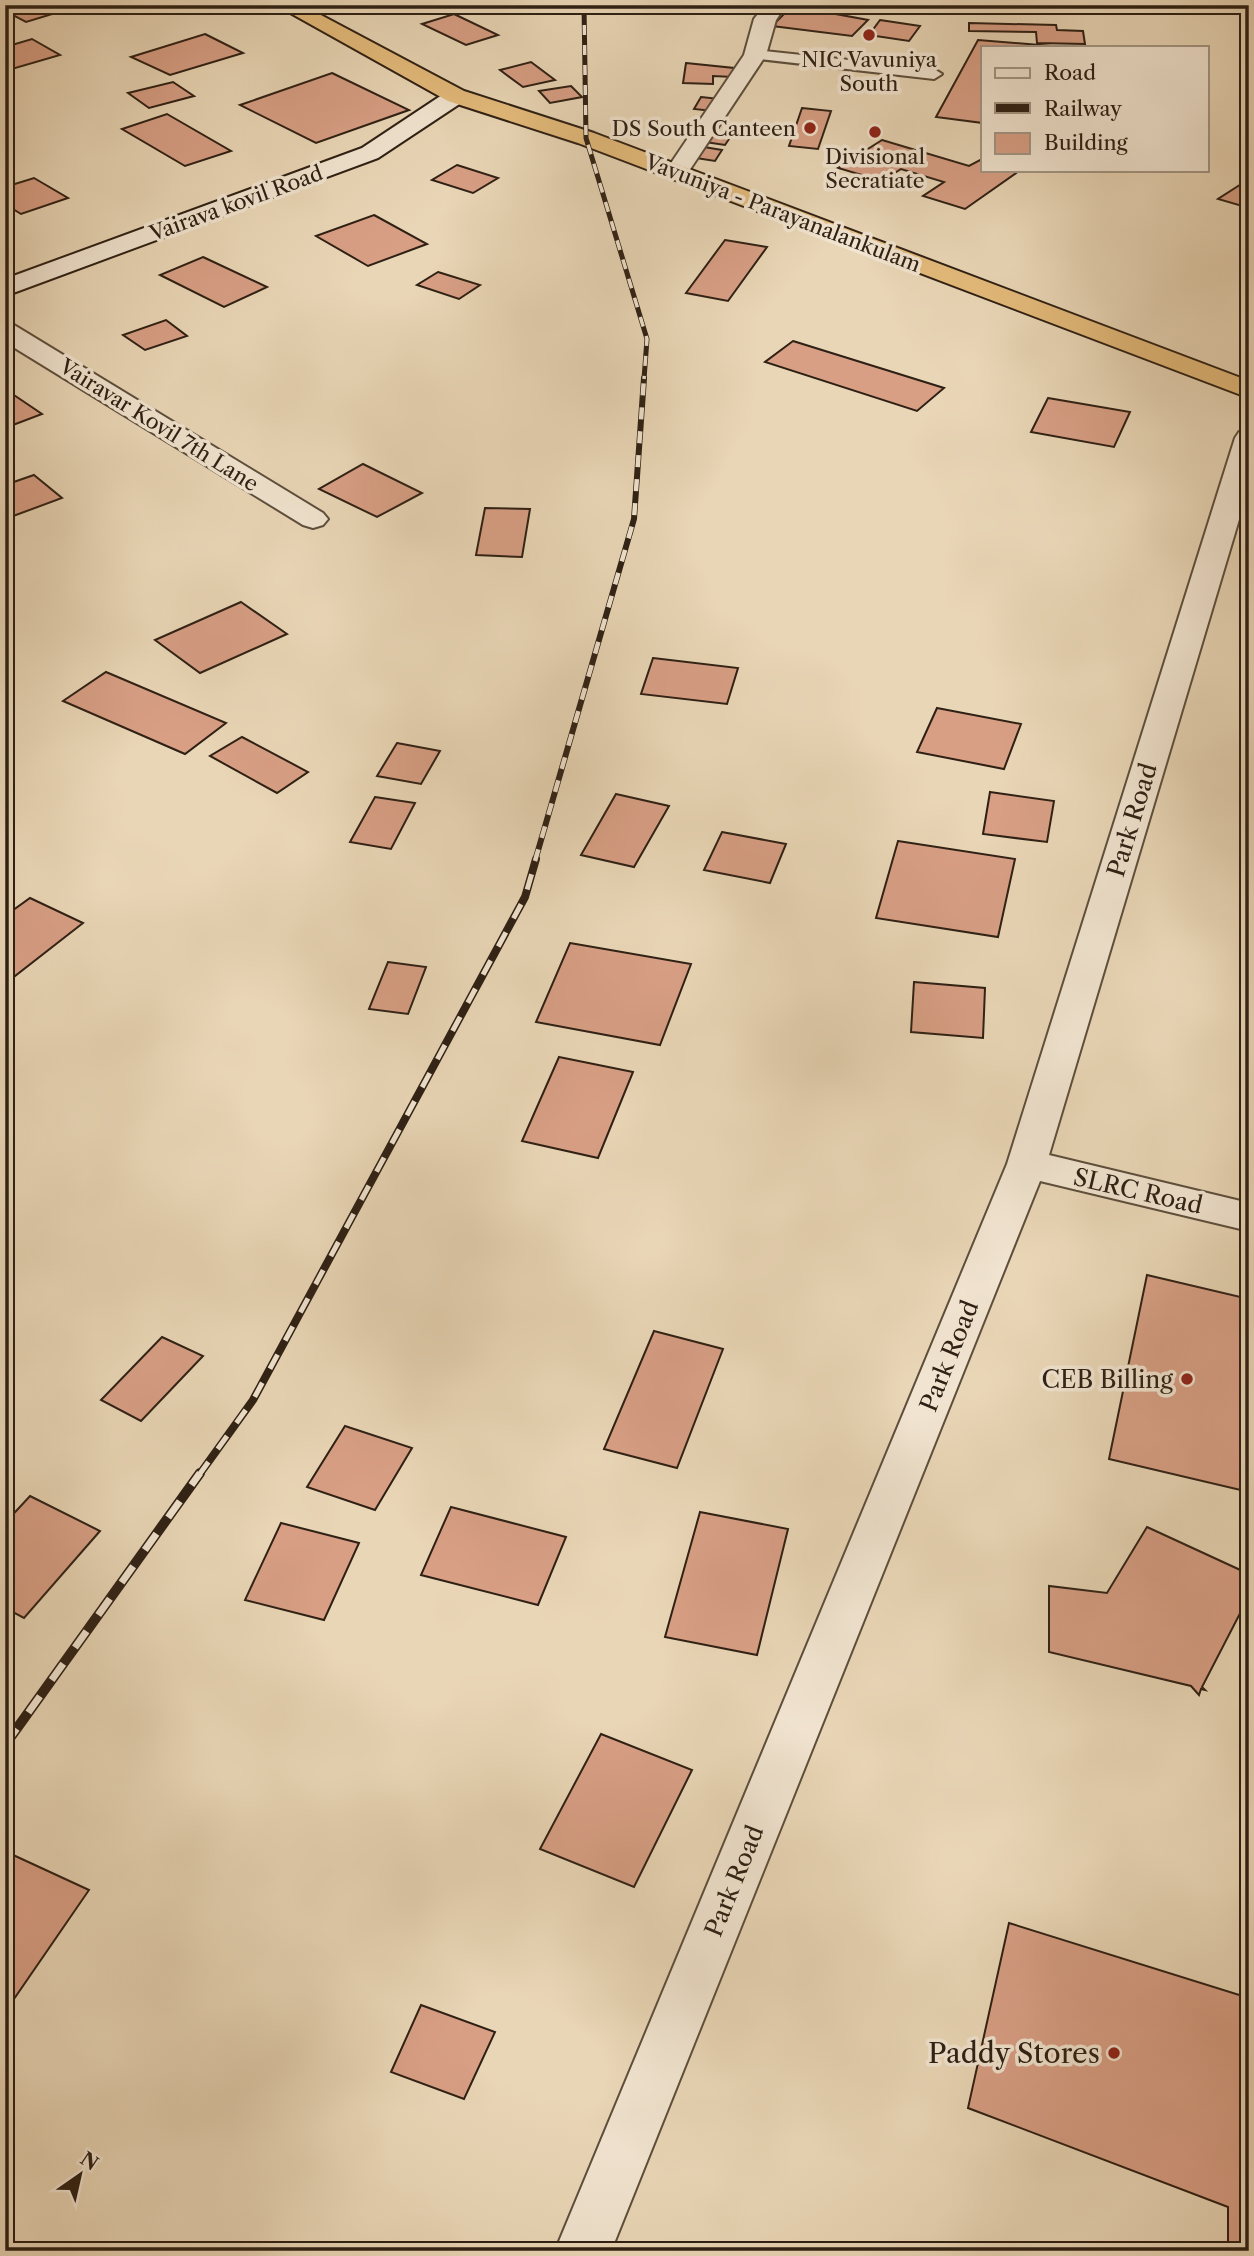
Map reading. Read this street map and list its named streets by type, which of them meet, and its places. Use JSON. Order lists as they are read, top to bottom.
{
  "streets": {
    "highway": ["Vavuniya - Parayanalankulam"],
    "street": [
      "Vairava kovil Road",
      "Vairavar Kovil 7th Lane",
      "Park Road",
      "SLRC Road"
    ]
  },
  "crossings": [
    ["Vairava kovil Road", "Vavuniya - Parayanalankulam"],
    ["Park Road", "SLRC Road"]
  ],
  "places": [
    "NIC Vavuniya South",
    "DS South Canteen",
    "Divisional Secratiate",
    "CEB Billing",
    "Paddy Stores"
  ],
  "legend": ["Road", "Railway", "Building"],
  "north": "top right"
}
